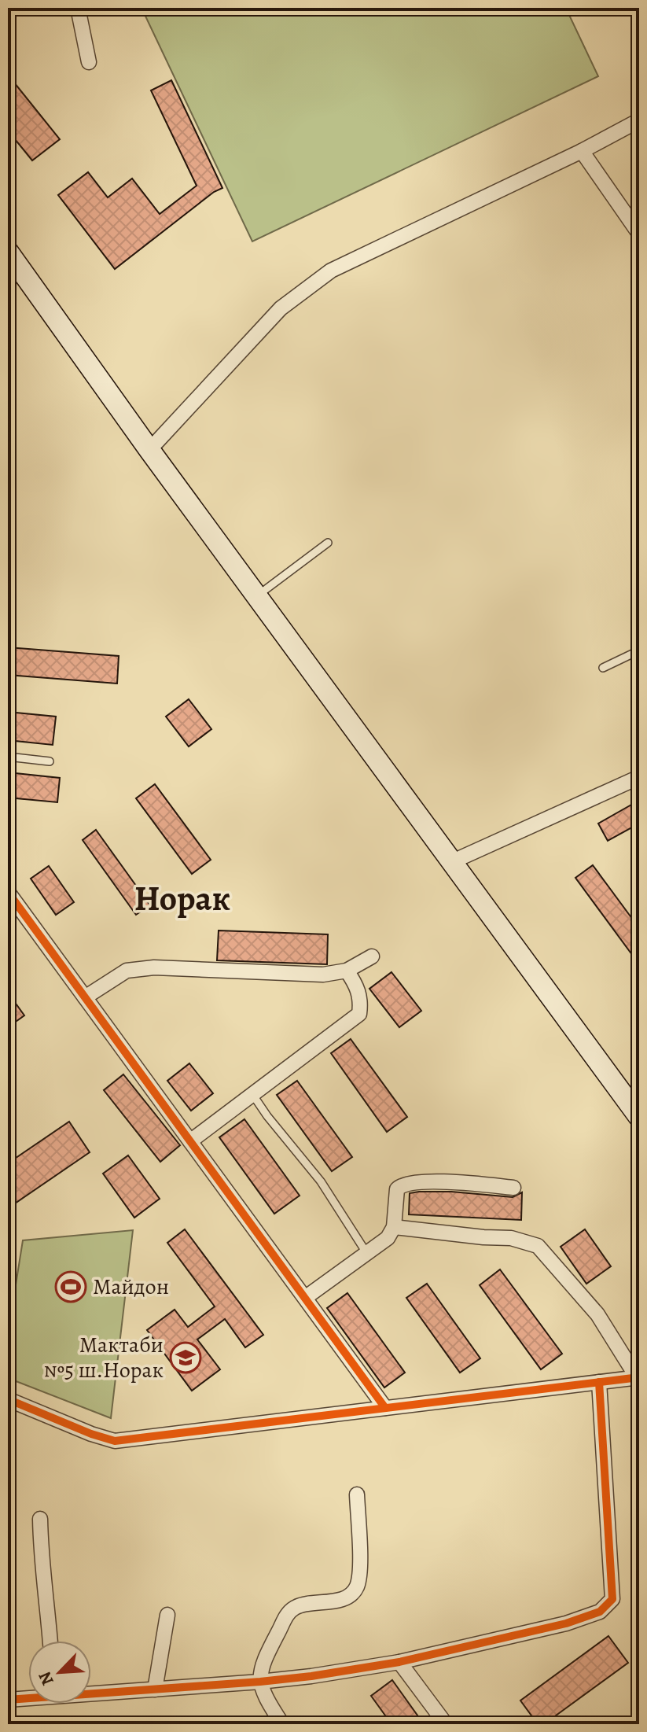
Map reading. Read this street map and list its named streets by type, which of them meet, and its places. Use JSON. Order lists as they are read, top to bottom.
{
  "districts": ["Норак"],
  "places": {
    "sports": ["Майдон"],
    "school or university": ["Мактаби №5 ш.Норак"]
  },
  "north": "bottom left"
}
